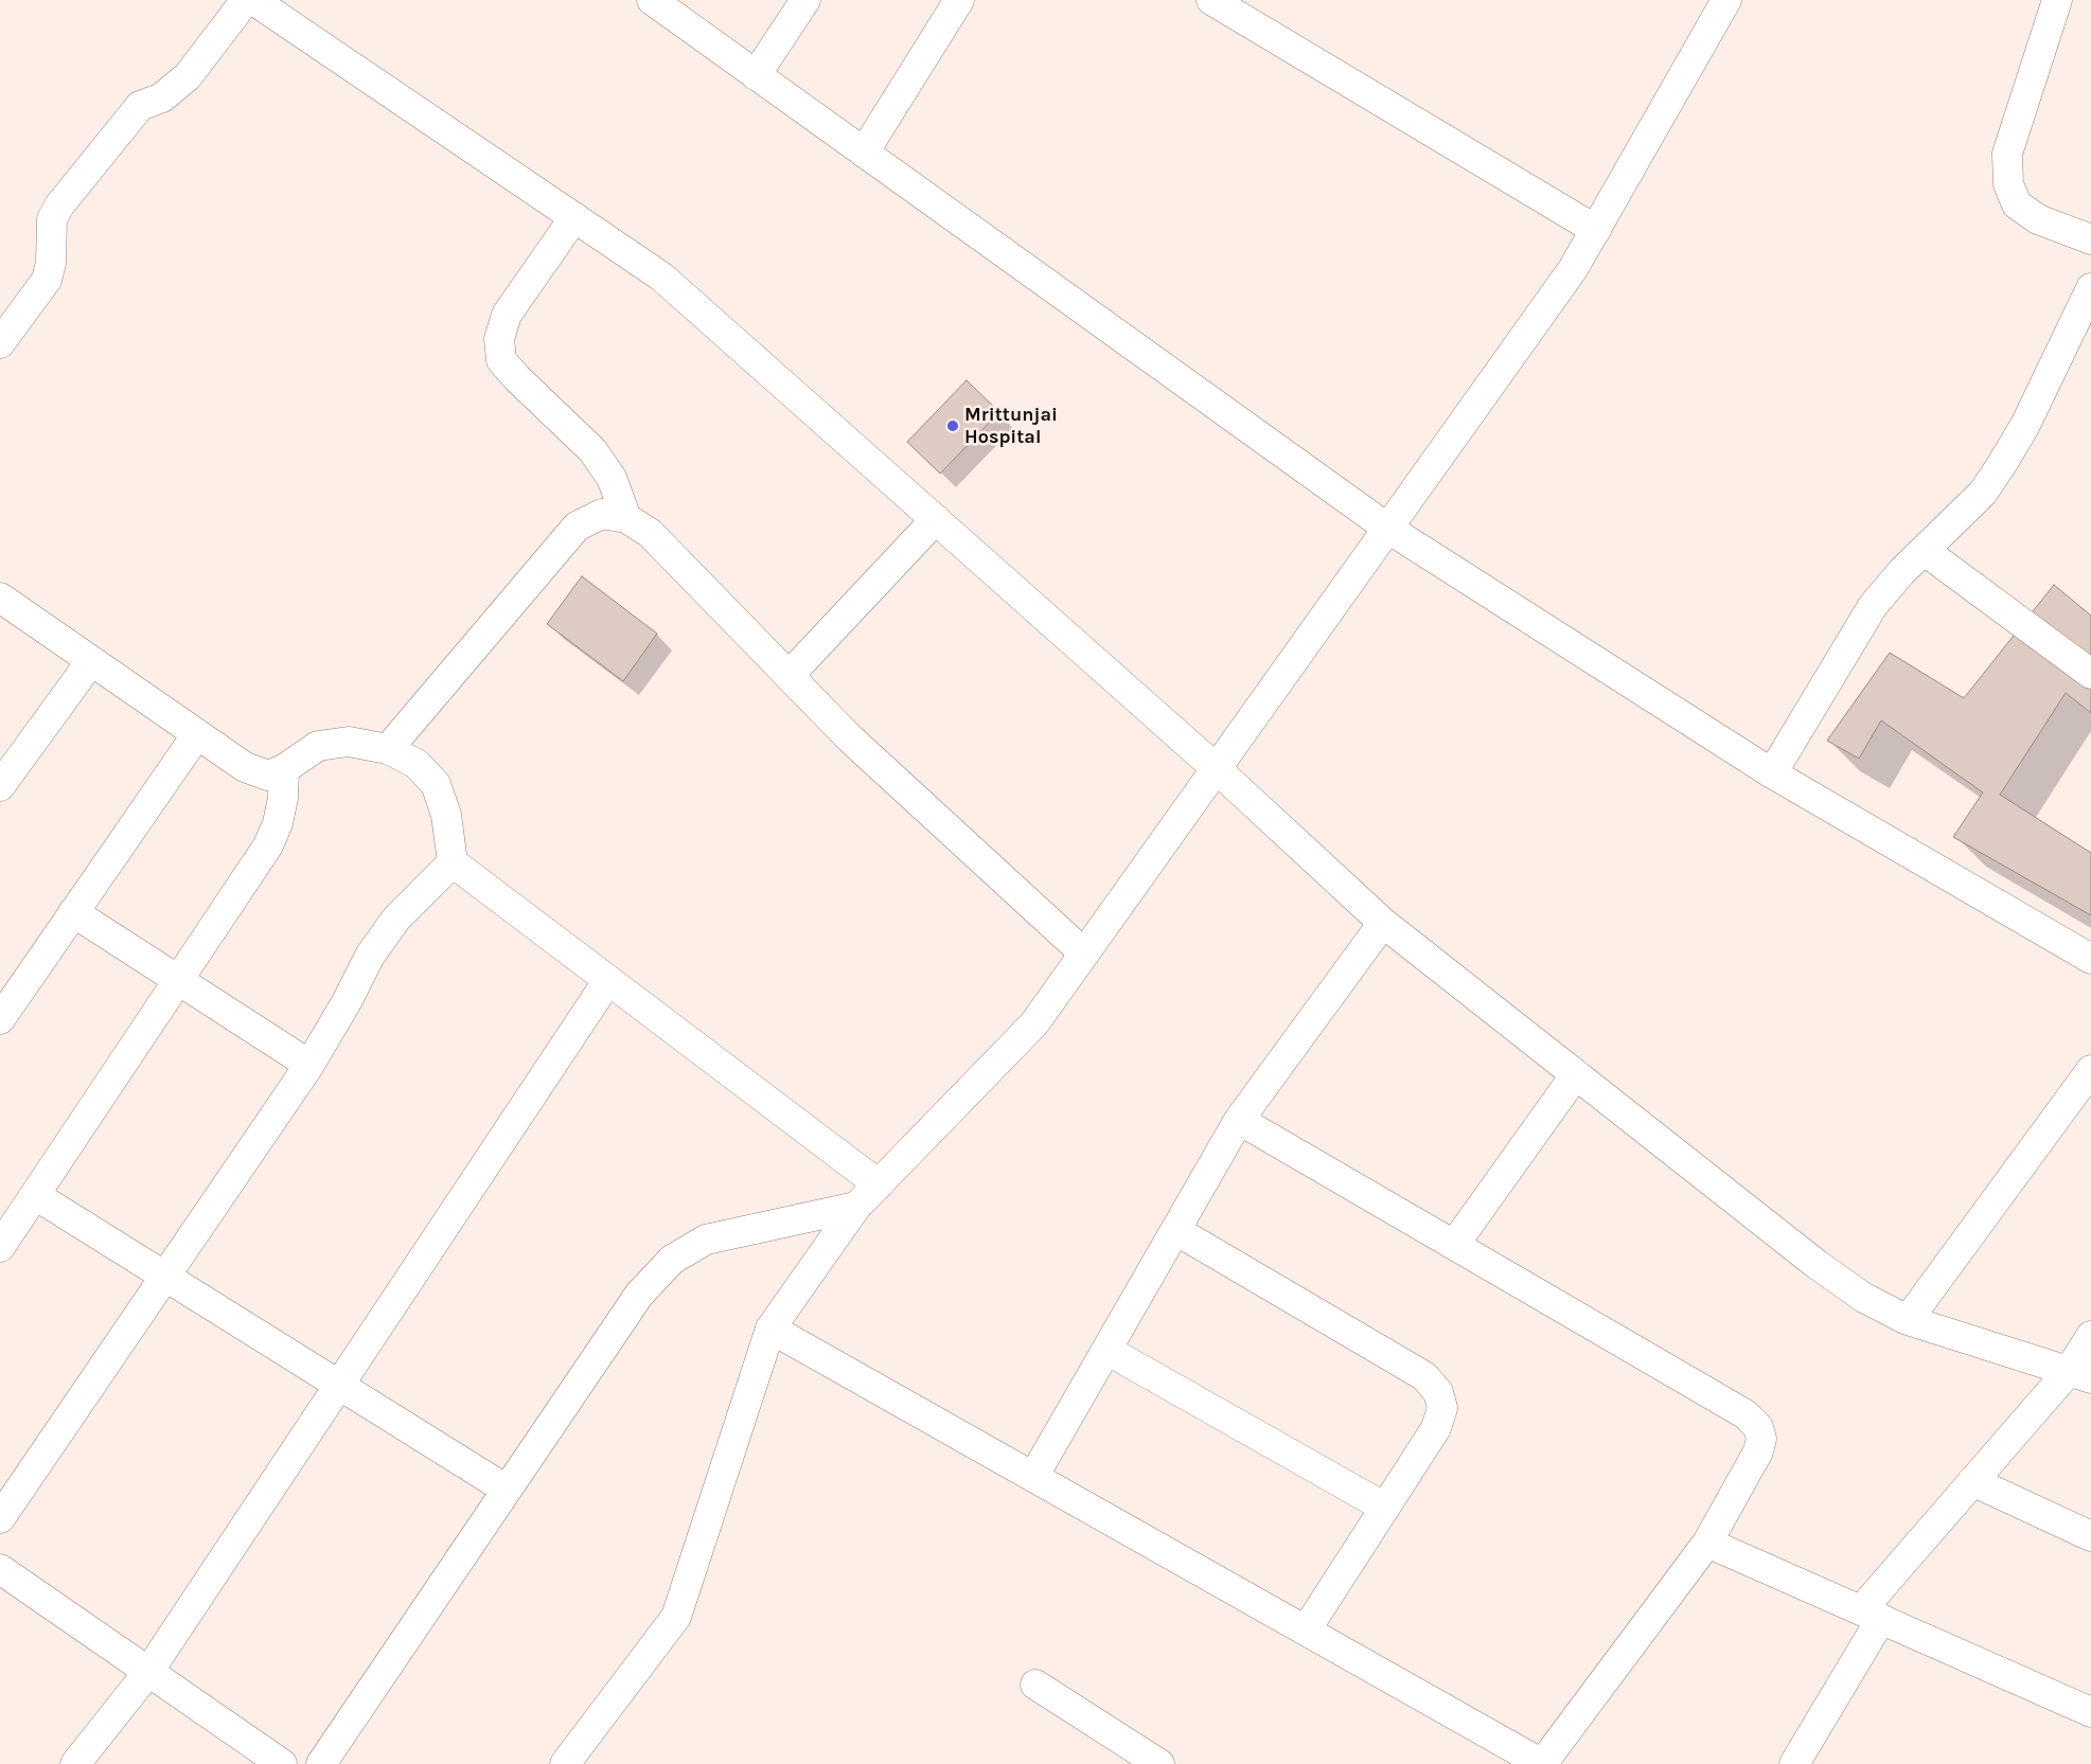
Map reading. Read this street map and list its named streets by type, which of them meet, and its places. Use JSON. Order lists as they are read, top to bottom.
{
  "places": ["Mrittunjai Hospital"]
}
